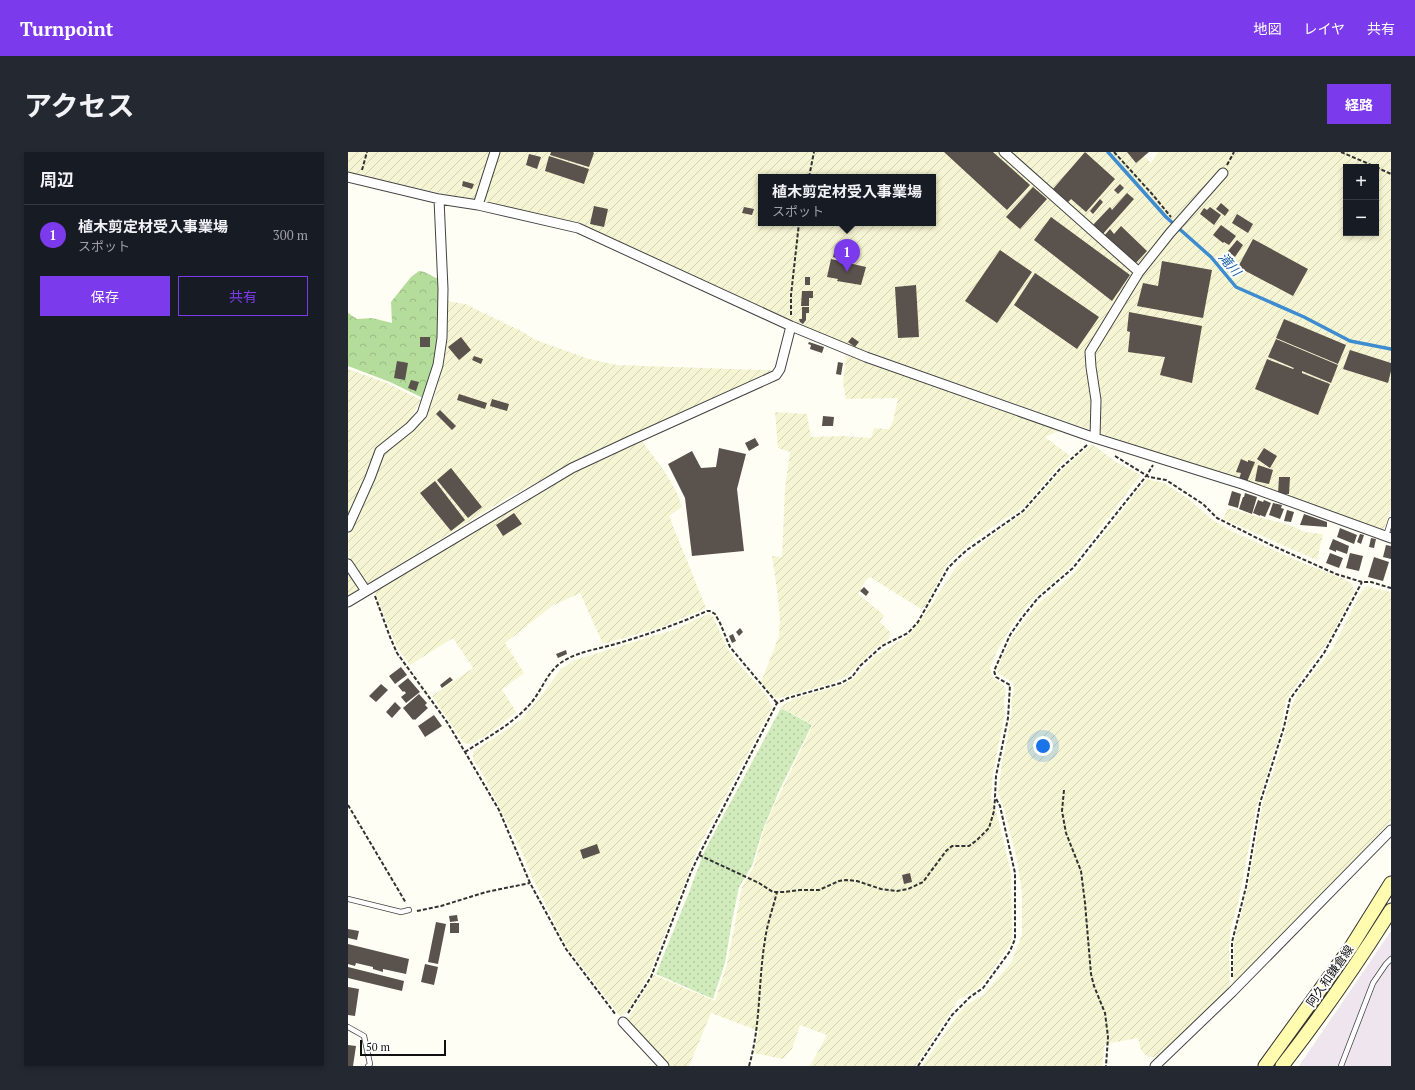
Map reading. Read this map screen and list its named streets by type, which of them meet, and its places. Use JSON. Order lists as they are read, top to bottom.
{
  "streets": {
    "main road": ["阿久和鎌倉線"]
  },
  "water": ["滝川"],
  "scale_bar": "50 m",
  "page": {
    "header": "Turnpoint",
    "nav": ["地図", "レイヤ", "共有"],
    "title": "アクセス",
    "buttons": [
      "経路",
      ["保存", "共有"]
    ],
    "heading": "周辺",
    "map_buttons": ["+", "−"],
    "popup": ["植木剪定材受入事業場", "スポット"],
    "list": [
      {
        "mark": "1",
        "name": "植木剪定材受入事業場",
        "note": "スポット",
        "value": "300 m"
      }
    ],
    "pins": "1",
    "scale": "50 m"
  }
}
